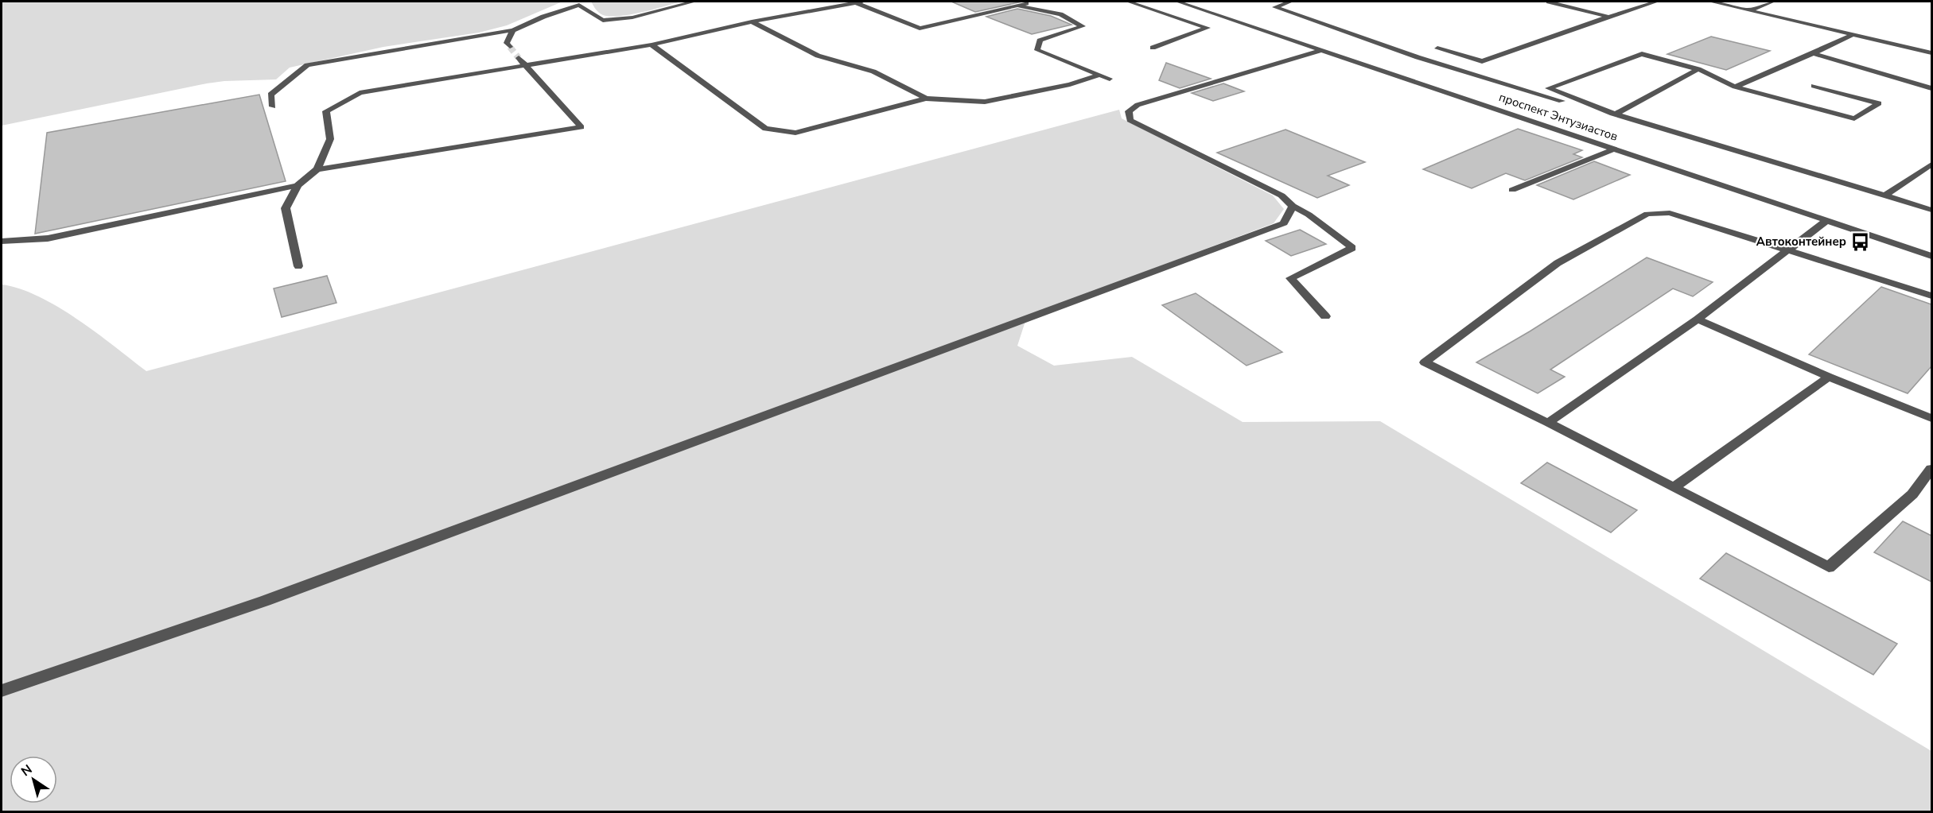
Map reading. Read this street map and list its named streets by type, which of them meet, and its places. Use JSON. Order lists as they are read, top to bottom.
{
  "streets": {
    "street": ["проспект Энтузиастов"]
  },
  "places": {
    "bus stop": ["Автоконтейнер"]
  },
  "north": "top left"
}
